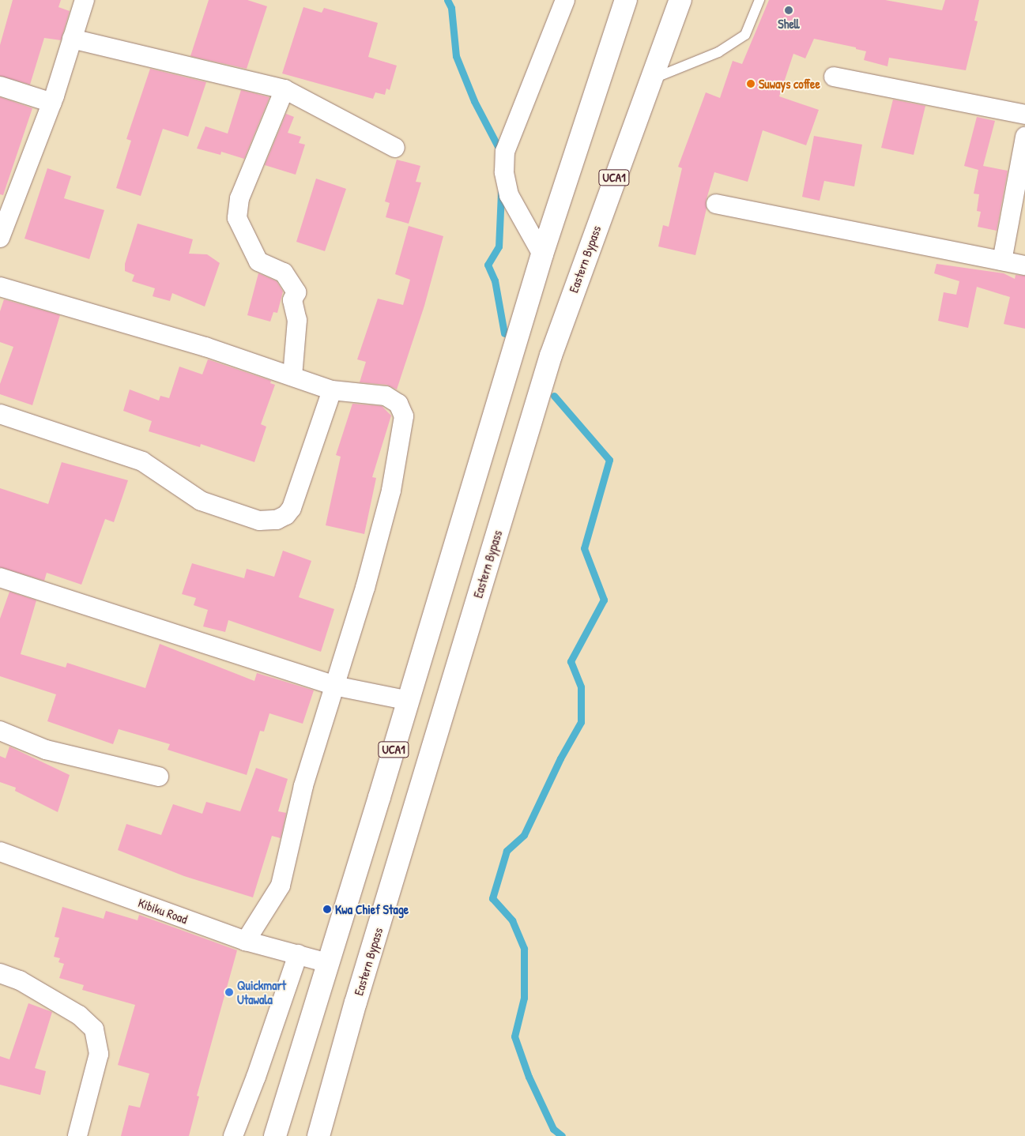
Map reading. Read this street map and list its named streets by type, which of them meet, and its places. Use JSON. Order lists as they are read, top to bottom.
{
  "streets": {
    "main road": ["UCA1", "Eastern Bypass"],
    "street": ["Kibiku Road"]
  },
  "crossings": [
    ["UCA1", "Kibiku Road"]
  ],
  "places": [
    "Shell",
    "Suways coffee",
    "Kwa Chief Stage",
    "Quickmart Utawala"
  ]
}
